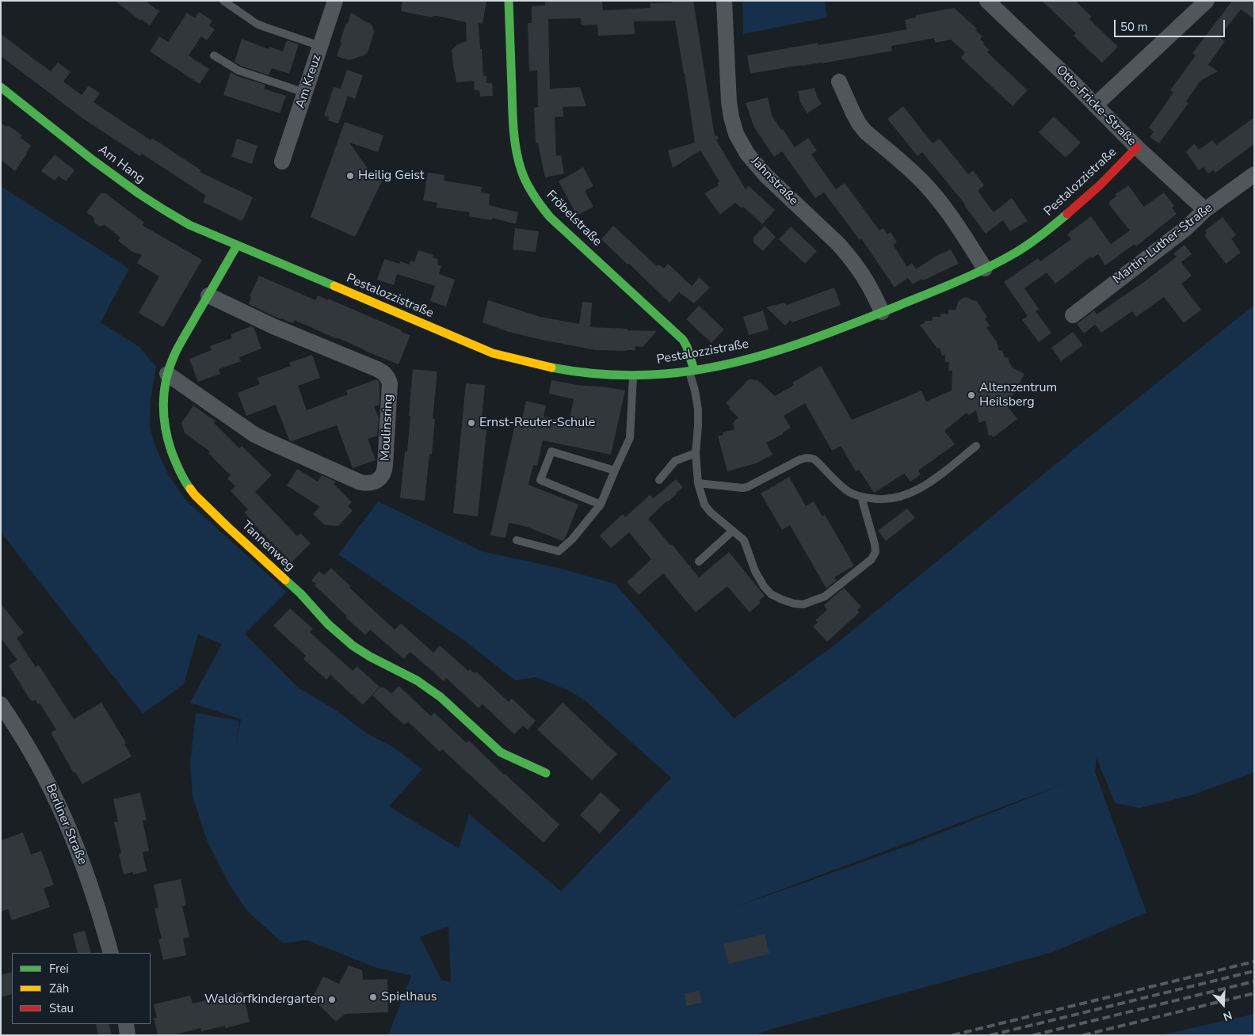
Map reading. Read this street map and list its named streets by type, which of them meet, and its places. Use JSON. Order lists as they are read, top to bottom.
{
  "streets": {
    "street": [
      "Am Kreuz",
      "Otto-Fricke-Straße",
      "Am Hang",
      "Jahnstraße",
      "Pestalozzistraße",
      "Fröbelstraße",
      "Martin-Luther-Straße",
      "Moulinsring",
      "Tannenweg",
      "Berliner Straße"
    ]
  },
  "crossings": [
    ["Otto-Fricke-Straße", "Pestalozzistraße"],
    ["Otto-Fricke-Straße", "Martin-Luther-Straße"],
    ["Am Hang", "Pestalozzistraße"],
    ["Am Hang", "Tannenweg"],
    ["Jahnstraße", "Pestalozzistraße"],
    ["Pestalozzistraße", "Fröbelstraße"],
    ["Pestalozzistraße", "Tannenweg"],
    ["Moulinsring", "Tannenweg"]
  ],
  "places": [
    "Heilig Geist",
    "Altenzentrum Heilsberg",
    "Ernst-Reuter-Schule",
    "Spielhaus",
    "Waldorfkindergarten"
  ],
  "legend": ["Frei", "Zäh", "Stau"],
  "scale_bar": "50 m",
  "north": "bottom"
}
